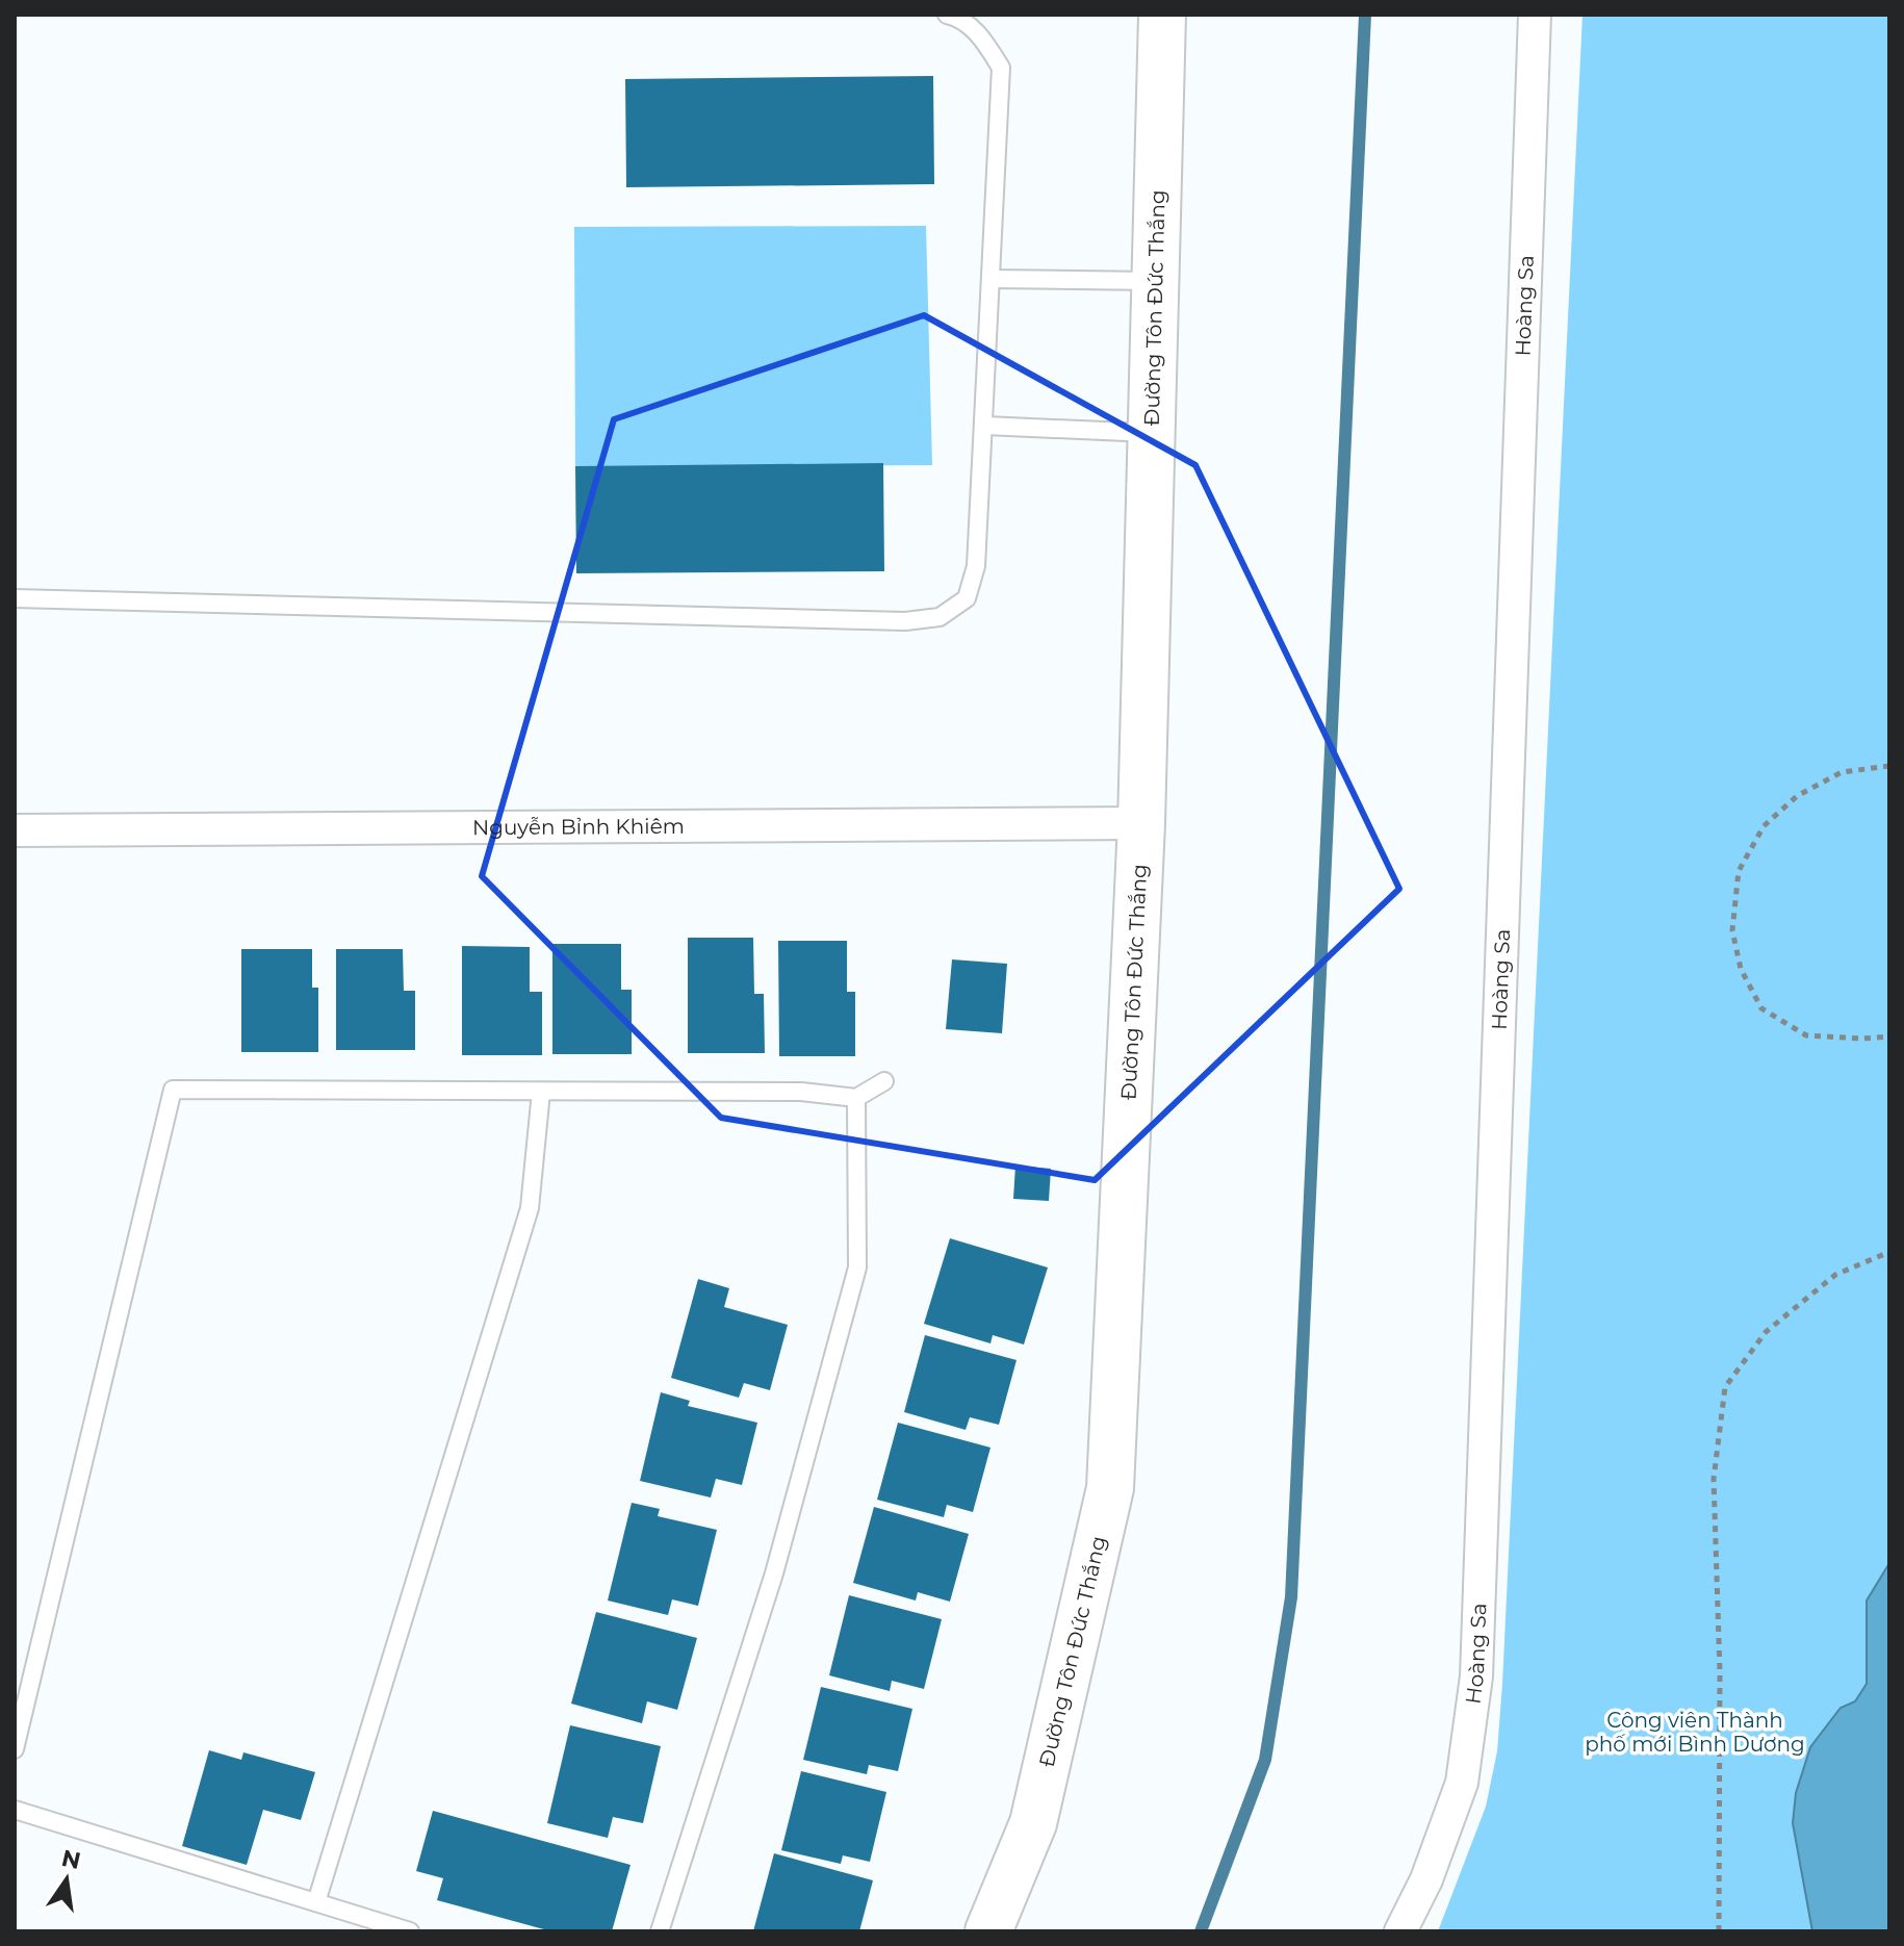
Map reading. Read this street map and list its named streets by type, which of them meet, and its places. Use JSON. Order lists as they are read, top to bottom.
{
  "streets": {
    "street": ["Hoàng Sa", "Đường Tôn Đức Thắng", "Nguyễn Bỉnh Khiêm"]
  },
  "crossings": [
    ["Đường Tôn Đức Thắng", "Nguyễn Bỉnh Khiêm"]
  ],
  "parks": ["Công viên Thành phố mới Bình Dương"],
  "north": "top"
}
